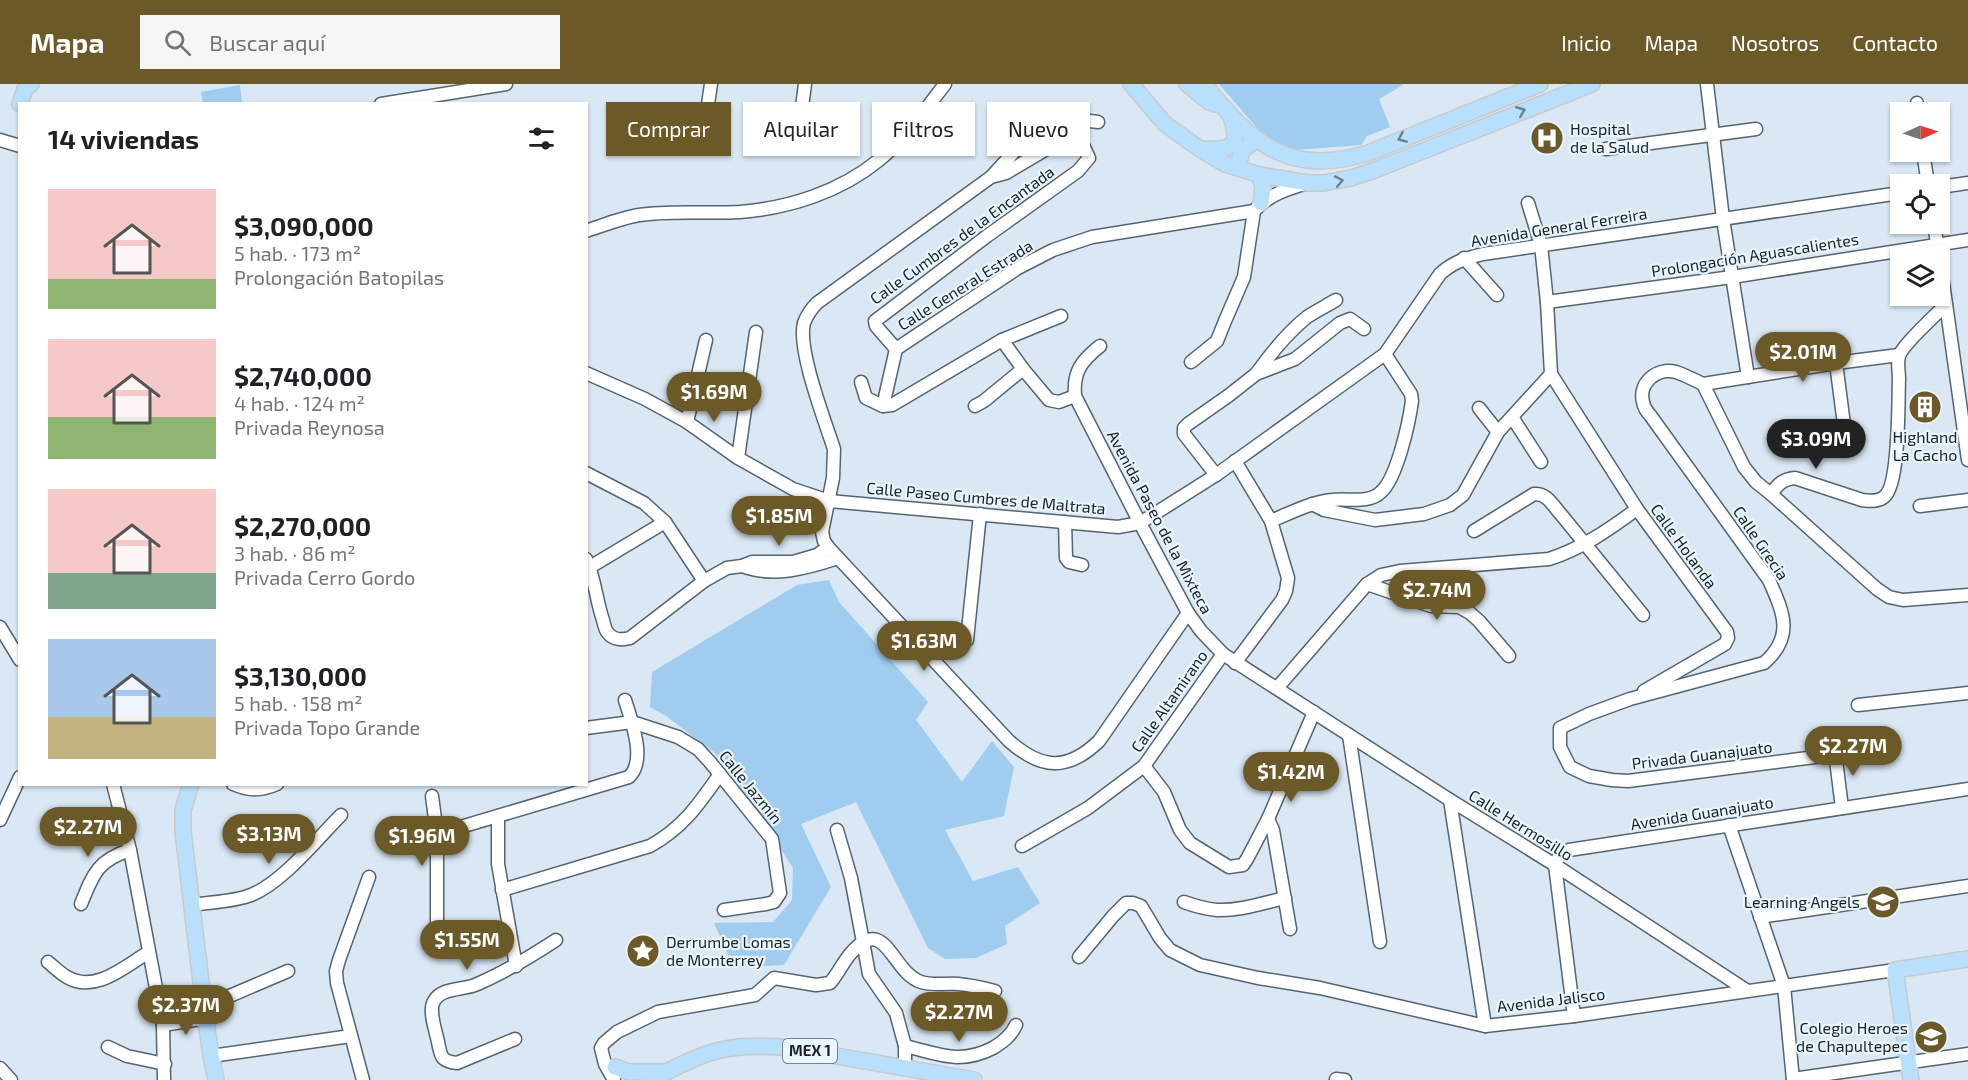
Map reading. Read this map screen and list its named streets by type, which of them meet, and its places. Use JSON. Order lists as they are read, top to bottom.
{
  "streets": {
    "main road": ["Avenida Jalisco", "MEX 1"],
    "street": [
      "Avenida General Ferreira",
      "Calle Cumbres de la Encantada",
      "Prolongación Aguascalientes",
      "Calle General Estrada",
      "Calle Paseo Cumbres de Maltrata",
      "Avenida Paseo de la Mixteca",
      "Calle Grecia",
      "Calle Holanda",
      "Calle Altamirano",
      "Privada Guanajuato",
      "Calle Jazmín",
      "Avenida Guanajuato",
      "Calle Hermosillo"
    ]
  },
  "crossings": [
    ["Avenida General Ferreira", "Calle Paseo Cumbres de Maltrata"],
    ["Avenida General Ferreira", "Avenida Paseo de la Mixteca"],
    ["Avenida General Ferreira", "Calle Altamirano"],
    ["Calle Cumbres de la Encantada", "Calle General Estrada"],
    ["Calle Cumbres de la Encantada", "Calle Paseo Cumbres de Maltrata"],
    ["Calle Paseo Cumbres de Maltrata", "Avenida Paseo de la Mixteca"],
    ["Avenida Paseo de la Mixteca", "Calle Altamirano"],
    ["Avenida Paseo de la Mixteca", "Calle Hermosillo"],
    ["Calle Grecia", "Calle Holanda"],
    ["Calle Grecia", "Privada Guanajuato"],
    ["Calle Holanda", "Privada Guanajuato"],
    ["Privada Guanajuato", "Avenida Guanajuato"],
    ["Avenida Guanajuato", "Calle Hermosillo"],
    ["Calle Hermosillo", "Avenida Jalisco"]
  ],
  "places": {
    "hospital": ["Hospital de la Salud"],
    "building": ["Highland La Cacho"],
    "school or university": ["Learning Angels", "Colegio Heroes de Chapultepec"],
    "place": ["Derrumbe Lomas de Monterrey"]
  },
  "north": "right",
  "page": {
    "header": "Mapa",
    "search": "Buscar aquí",
    "nav": [
      "Inicio",
      "Mapa",
      "Nosotros",
      "Contacto"
    ],
    "chip": [
      "Comprar",
      "Alquilar",
      "Filtros",
      "Nuevo"
    ],
    "heading": "14 viviendas",
    "list": [
      {
        "name": "$3,090,000",
        "note": "5 hab. · 173 m² · Prolongación Batopilas"
      },
      {
        "name": "$2,740,000",
        "note": "4 hab. · 124 m² · Privada Reynosa"
      },
      {
        "name": "$2,270,000",
        "note": "3 hab. · 86 m² · Privada Cerro Gordo"
      },
      {
        "name": "$3,130,000",
        "note": "5 hab. · 158 m² · Privada Topo Grande"
      }
    ],
    "price": [
      "$2.01M",
      "$1.69M",
      "$3.09M",
      "$1.85M",
      "$2.74M",
      "$1.63M",
      "$2.27M",
      "$1.42M",
      "$2.27M",
      "$3.13M",
      "$1.96M",
      "$1.55M",
      "$2.37M",
      "$2.27M"
    ]
  }
}
